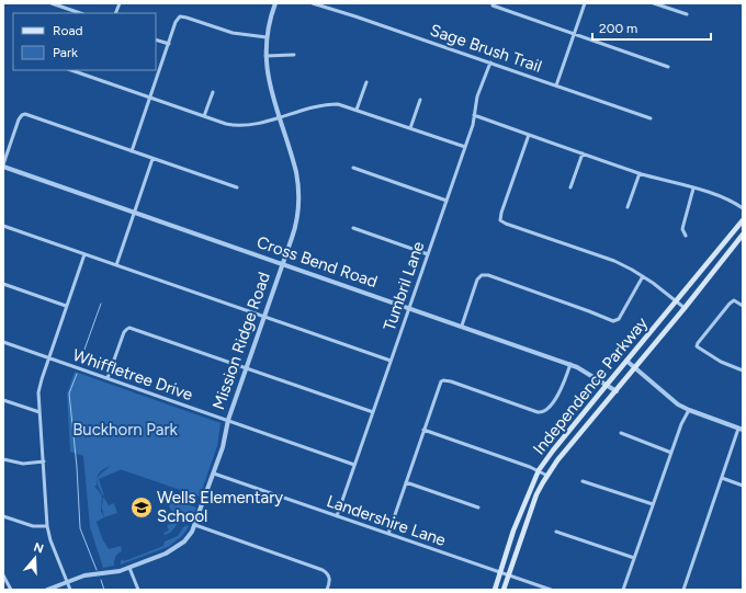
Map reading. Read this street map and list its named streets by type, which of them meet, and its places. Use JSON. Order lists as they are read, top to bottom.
{
  "streets": {
    "main road": ["Independence Parkway"],
    "street": [
      "Sage Brush Trail",
      "Cross Bend Road",
      "Tumbril Lane",
      "Mission Ridge Road",
      "Whiffletree Drive",
      "Landershire Lane"
    ]
  },
  "crossings": [
    ["Sage Brush Trail", "Tumbril Lane"],
    ["Cross Bend Road", "Tumbril Lane"],
    ["Cross Bend Road", "Mission Ridge Road"],
    ["Cross Bend Road", "Independence Parkway"],
    ["Tumbril Lane", "Whiffletree Drive"],
    ["Tumbril Lane", "Landershire Lane"],
    ["Mission Ridge Road", "Whiffletree Drive"],
    ["Mission Ridge Road", "Landershire Lane"],
    ["Independence Parkway", "Landershire Lane"]
  ],
  "parks": ["Buckhorn Park"],
  "places": {
    "school or university": ["Wells Elementary School"]
  },
  "legend": ["Road", "Park"],
  "scale_bar": "200 m",
  "north": "top"
}
